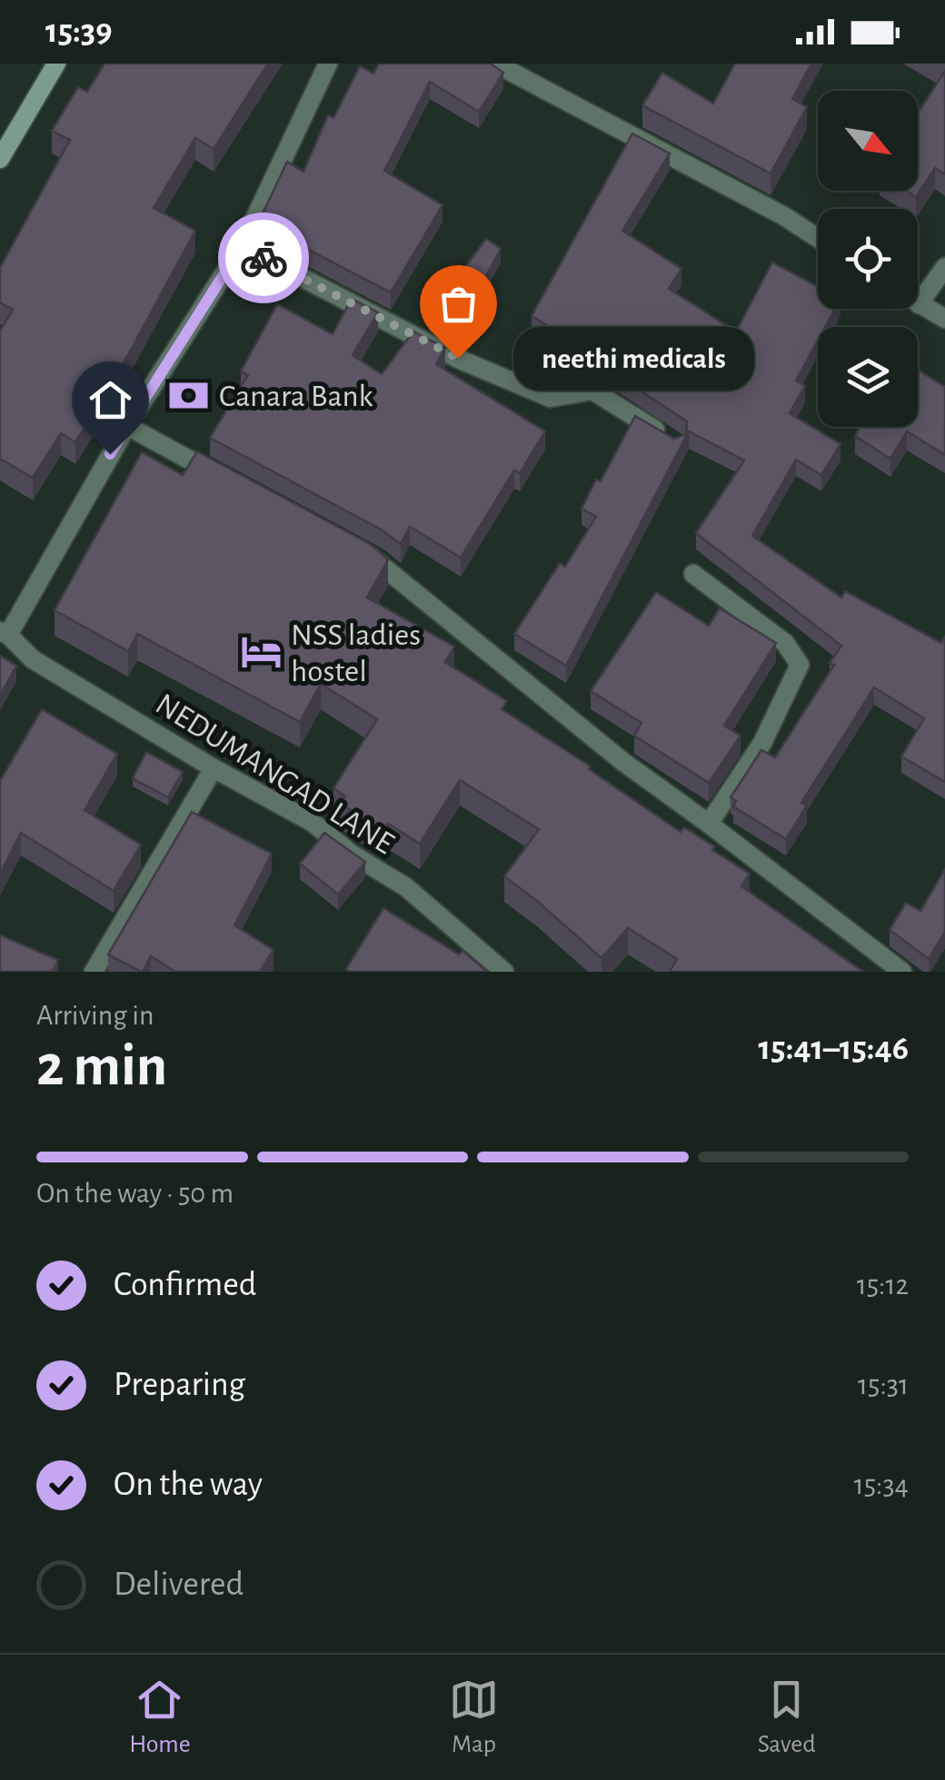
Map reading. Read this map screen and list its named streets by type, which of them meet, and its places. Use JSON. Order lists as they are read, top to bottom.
{
  "streets": {
    "street": ["NEDUMANGAD LANE"]
  },
  "places": {
    "other": ["neethi medicals"],
    "bank": ["Canara Bank"],
    "hotel": ["NSS ladies hostel"]
  },
  "north": "bottom right",
  "page": {
    "status": "15:39",
    "bubble": "neethi medicals",
    "heading": ["2 min", "Arriving in", "15:41–15:46"],
    "bar": "On the way · 50 m",
    "list": [
      ["Confirmed", "15:12"],
      ["Preparing", "15:31"],
      ["On the way", "15:34"],
      "Delivered"
    ],
    "tabs": ["Home", "Map", "Saved"]
  }
}
